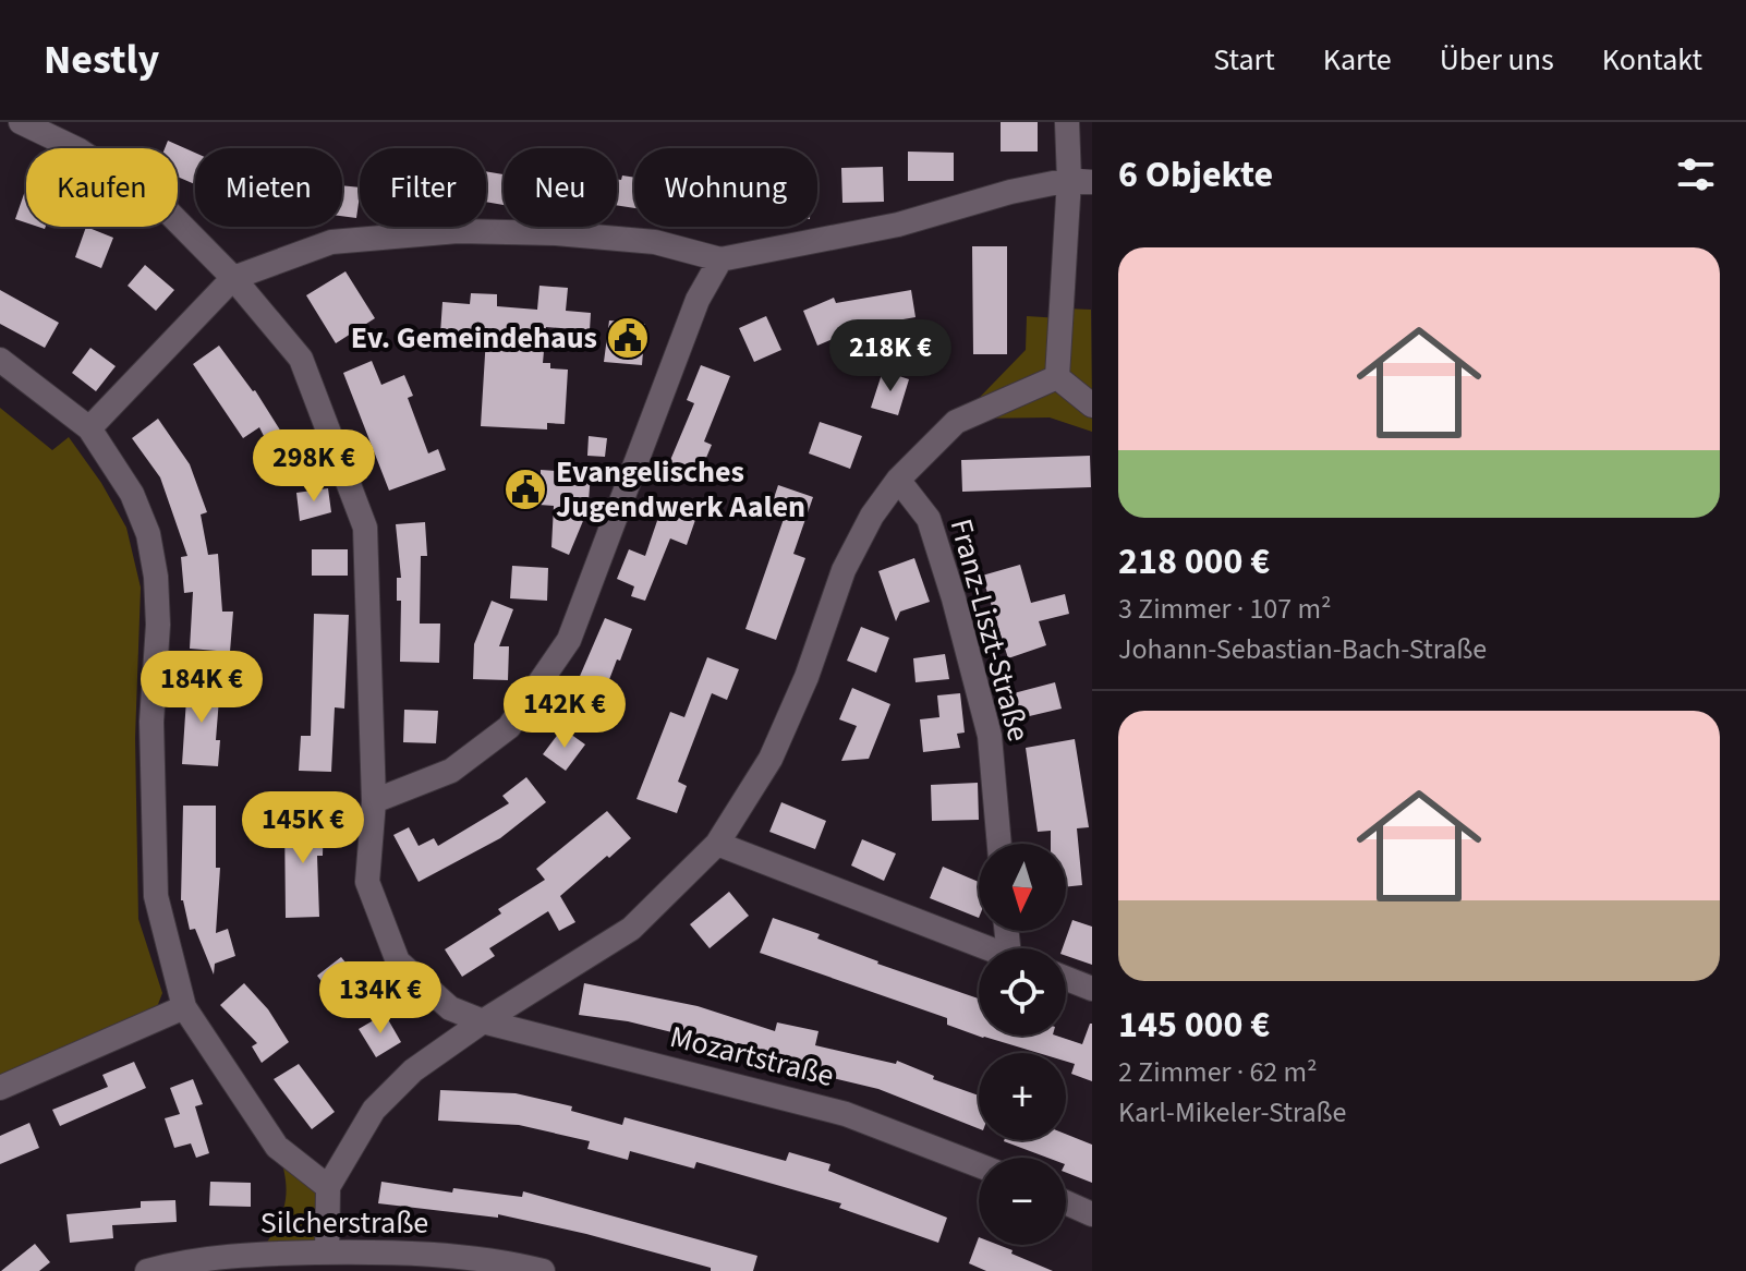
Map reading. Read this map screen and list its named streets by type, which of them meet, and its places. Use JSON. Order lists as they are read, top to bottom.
{
  "streets": {
    "street": ["Franz-Liszt-Straße", "Mozartstraße", "Silcherstraße"]
  },
  "places": {
    "public building": ["Ev. Gemeindehaus", "Evangelisches Jugendwerk Aalen"]
  },
  "north": "bottom",
  "page": {
    "header": "Nestly",
    "nav": [
      "Start",
      "Karte",
      "Über uns",
      "Kontakt"
    ],
    "heading": "6 Objekte",
    "chip": [
      "Kaufen",
      "Mieten",
      "Filter",
      "Neu",
      "Wohnung"
    ],
    "list": [
      {
        "name": "218 000 €",
        "note": "3 Zimmer · 107 m² · Johann-Sebastian-Bach-Straße"
      },
      {
        "name": "145 000 €",
        "note": "2 Zimmer · 62 m² · Karl-Mikeler-Straße"
      }
    ],
    "price": [
      "218K €",
      "298K €",
      "184K €",
      "142K €",
      "145K €",
      "134K €"
    ],
    "map_buttons": ["+", "−"]
  }
}
